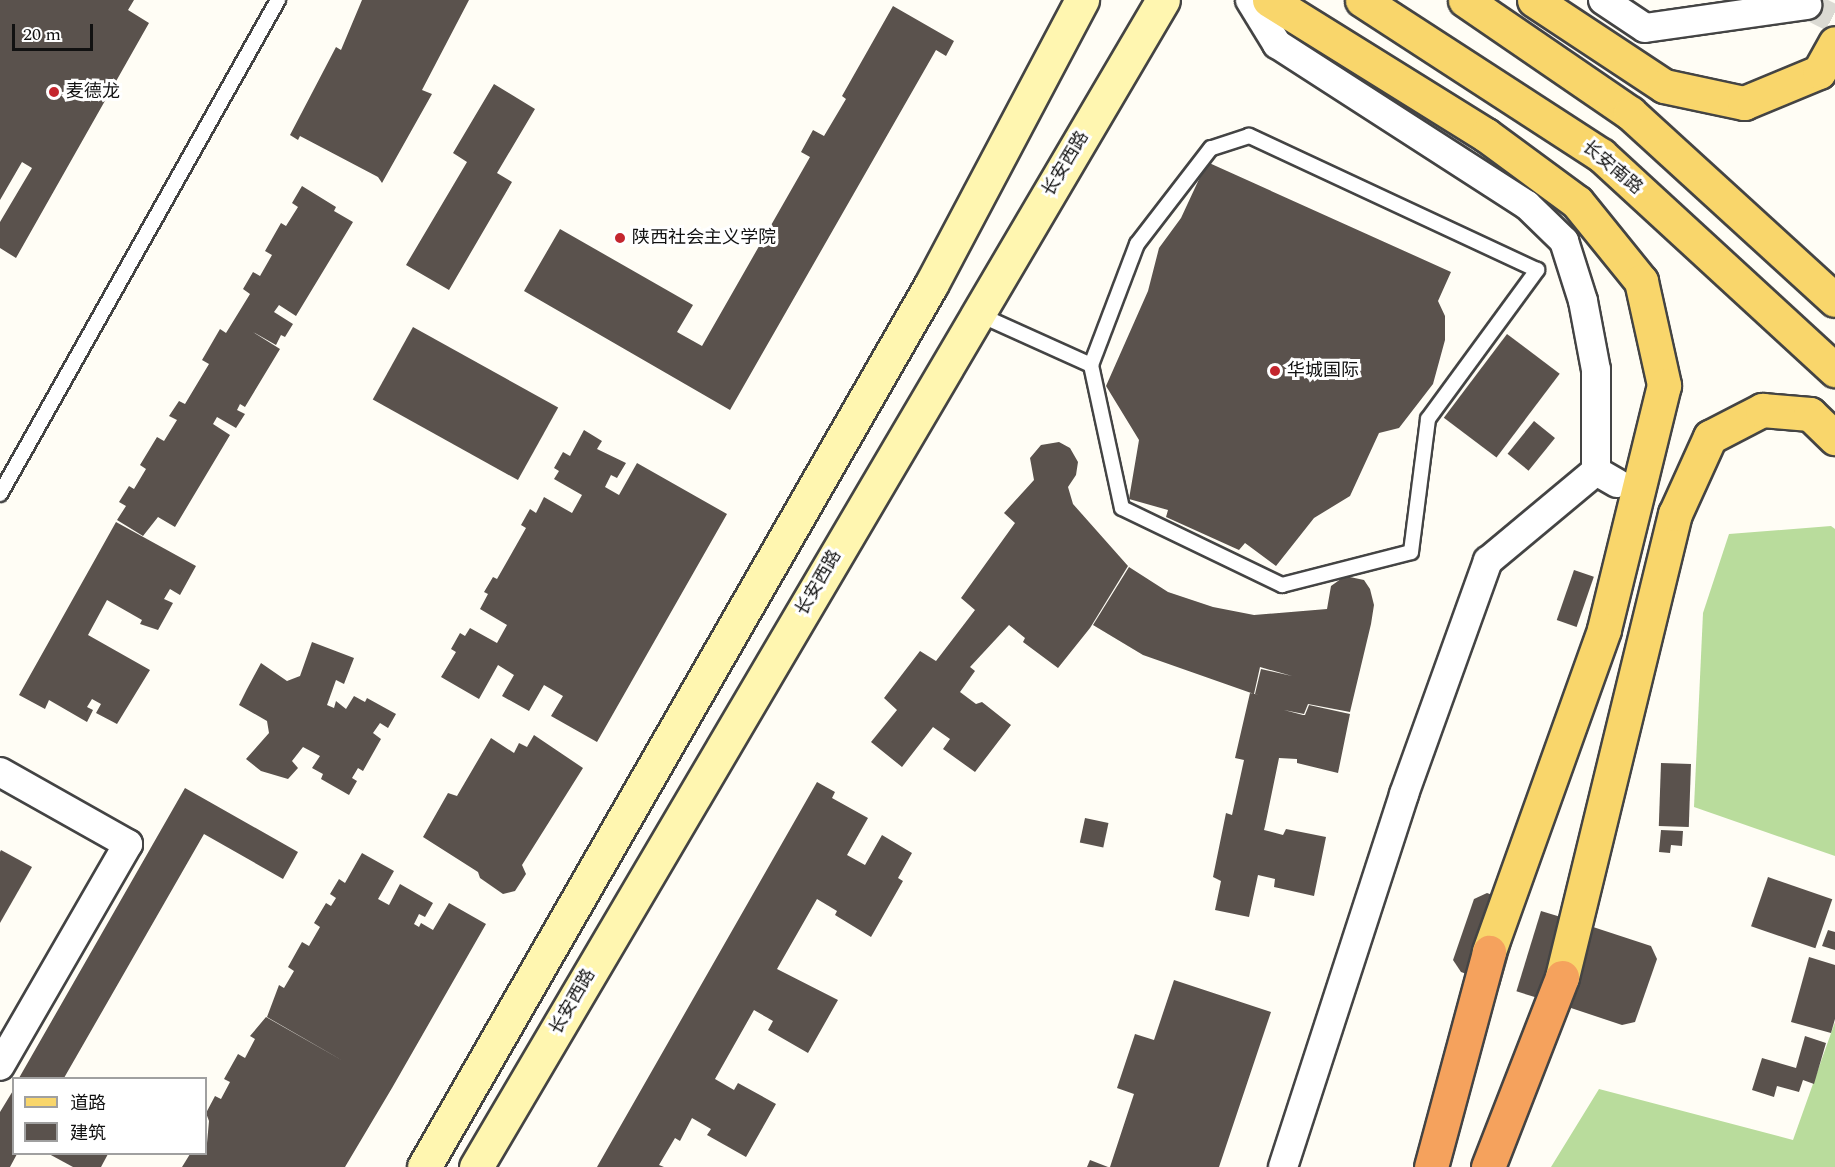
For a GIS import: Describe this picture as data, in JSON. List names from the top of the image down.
{
  "streets": {
    "main road": ["长安西路", "长安南路"]
  },
  "places": ["麦德龙", "陕西社会主义学院", "华城国际"],
  "legend": ["道路", "建筑"],
  "scale_bar": "20 m"
}
